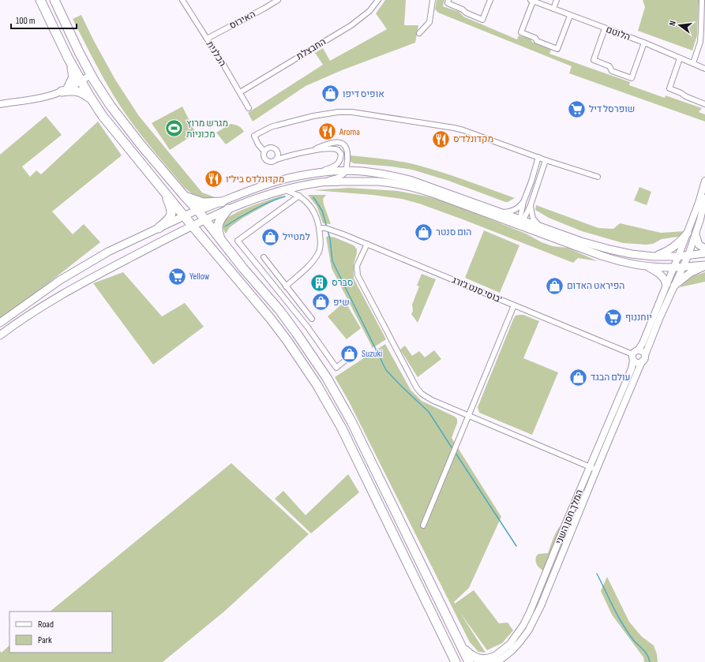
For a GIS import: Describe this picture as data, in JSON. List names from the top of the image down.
{
  "streets": {
    "street": [
      "האירוס",
      "הלוטם",
      "החבצלת",
      "הכלנית",
      "בוסי סנט ג'ורג'",
      "המלך חסן השני"
    ]
  },
  "crossings": [
    ["האירוס", "הכלנית"],
    ["החבצלת", "הכלנית"],
    ["בוסי סנט ג'ורג'", "המלך חסן השני"]
  ],
  "places": {
    "shop": [
      "אופיס דיפו",
      "הום סנטר",
      "למטייל",
      "הפיראט האדום",
      "שיפ",
      "Suzuki",
      "עולם הבגד"
    ],
    "supermarket": ["שופרסל דיל", "Yellow", "יוחננוף"],
    "sports": ["מגרש מרוץ מכוניות"],
    "restaurant": ["Aroma", "מקדונלד'ס", "מקדונלדס ביל\"ו"],
    "building": ["סברס"]
  },
  "legend": ["Road", "Park"],
  "scale_bar": "100 m",
  "north": "left"
}
